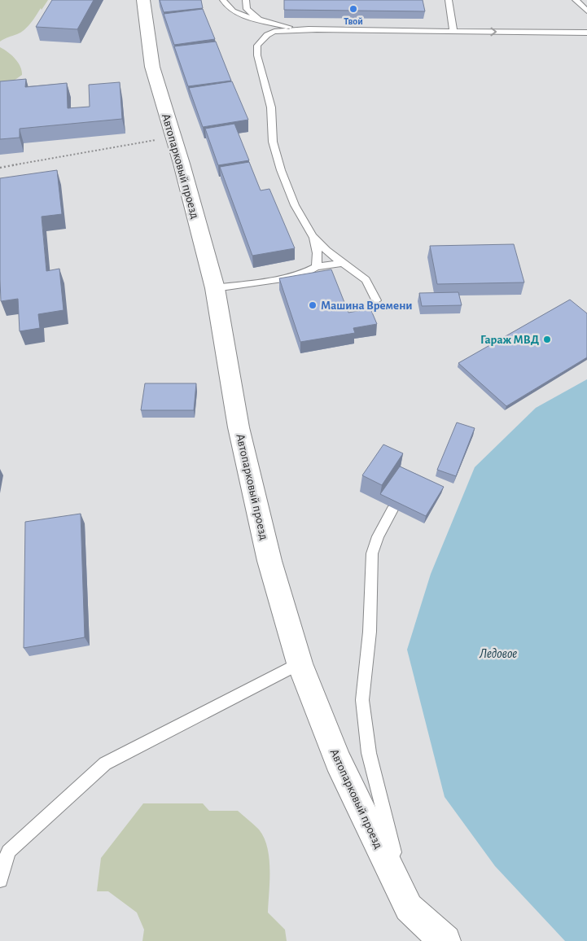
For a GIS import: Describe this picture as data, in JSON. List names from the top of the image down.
{
  "streets": {
    "street": ["Автопарковый проезд"]
  },
  "water": ["Ледовое"],
  "places": ["Твой", "Машина Времени", "Гараж МВД"]
}
